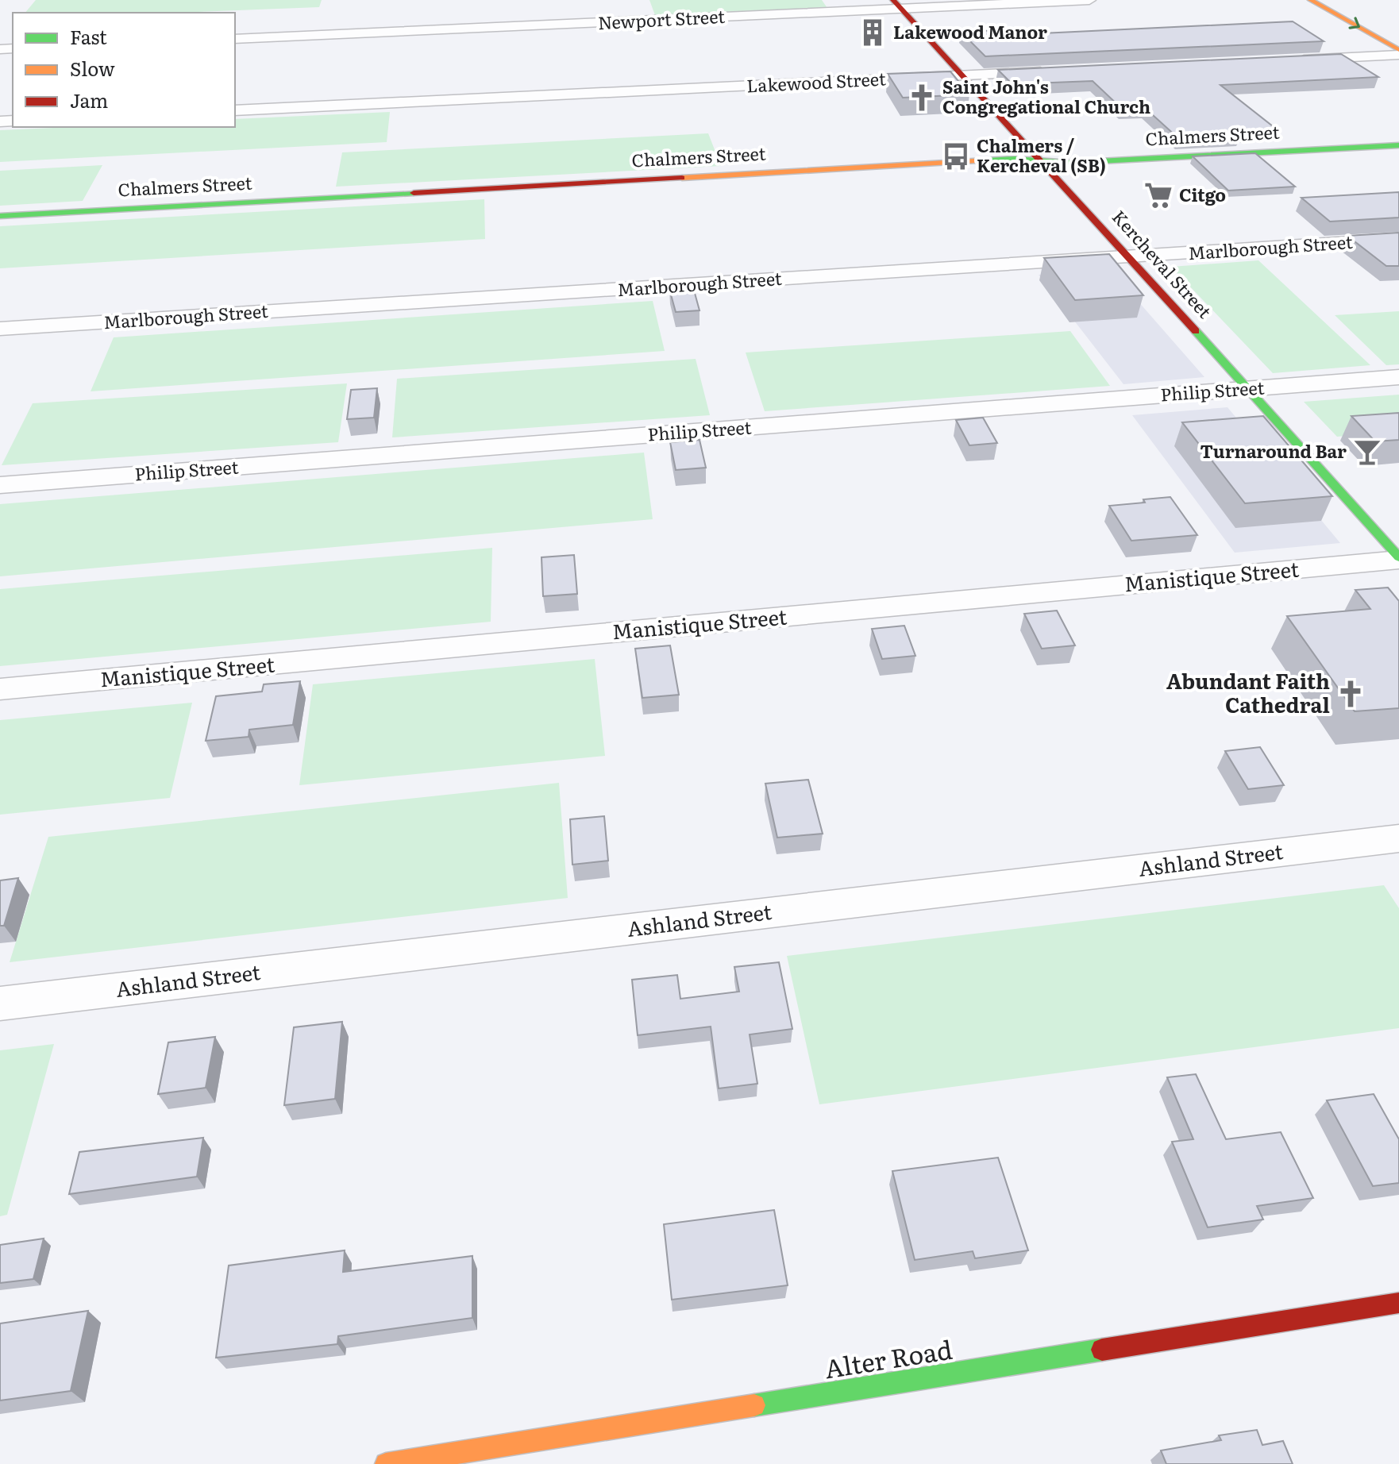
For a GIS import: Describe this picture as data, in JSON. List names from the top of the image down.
{
  "streets": {
    "street": [
      "Newport Street",
      "Lakewood Street",
      "Chalmers Street",
      "Marlborough Street",
      "Kercheval Street",
      "Philip Street",
      "Manistique Street",
      "Ashland Street",
      "Alter Road"
    ]
  },
  "crossings": [
    ["Newport Street", "Kercheval Street"],
    ["Lakewood Street", "Kercheval Street"],
    ["Chalmers Street", "Kercheval Street"],
    ["Marlborough Street", "Kercheval Street"],
    ["Kercheval Street", "Philip Street"],
    ["Kercheval Street", "Manistique Street"]
  ],
  "places": {
    "building": ["Lakewood Manor"],
    "church": ["Saint John's Congregational Church", "Abundant Faith Cathedral"],
    "bus stop": ["Chalmers / Kercheval (SB)"],
    "supermarket": ["Citgo"],
    "bar": ["Turnaround Bar"]
  },
  "legend": ["Fast", "Slow", "Jam"]
}
